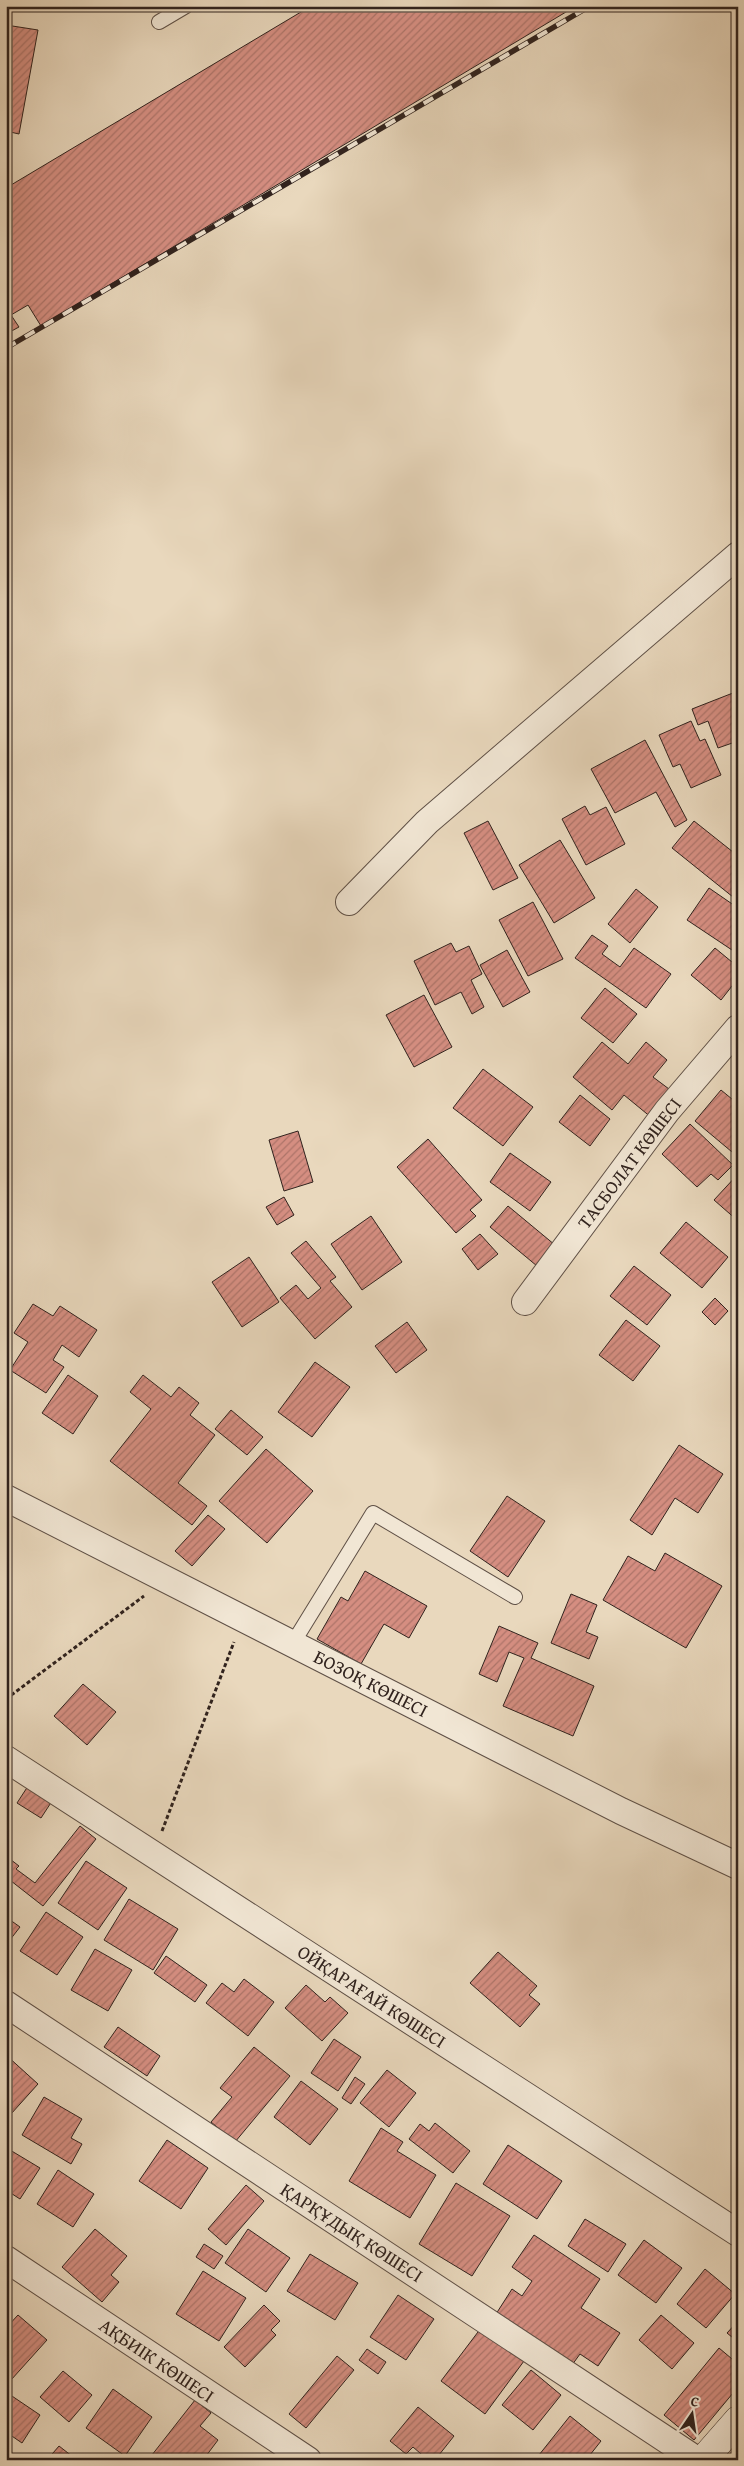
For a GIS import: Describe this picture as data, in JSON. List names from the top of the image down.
{
  "streets": {
    "street": [
      "ТАСБОЛАТ КӨШЕСІ",
      "БОЗОҚ КӨШЕСІ",
      "ОЙҚАРАҒАЙ КӨШЕСІ",
      "ҚАРҚҰДЫҚ КӨШЕСІ",
      "АҚБИІК КӨШЕСІ"
    ]
  },
  "north": "top"
}
